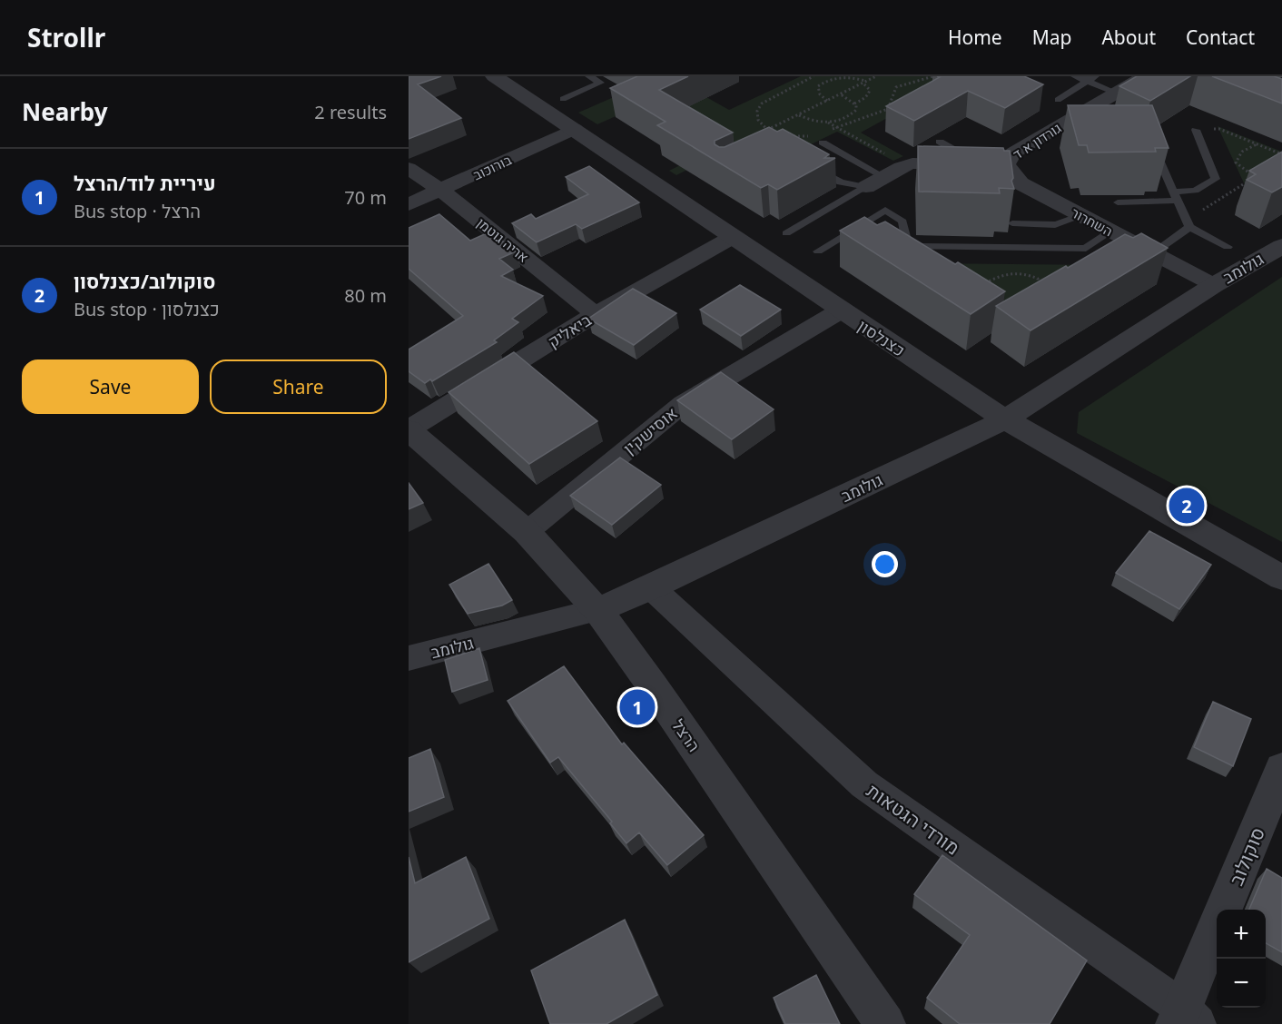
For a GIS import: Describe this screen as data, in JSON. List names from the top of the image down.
{
  "streets": {
    "street": [
      "גורדון א ד",
      "בורוכוב",
      "השחרור",
      "אריה גוטמן",
      "גולומב",
      "ביאליק",
      "כצנלסון",
      "אוסישקין",
      "הרצל",
      "מורדי הגטאות",
      "סוקולוב"
    ]
  },
  "crossings": [
    ["גורדון א ד", "השחרור"],
    ["בורוכוב", "אריה גוטמן"],
    ["בורוכוב", "כצנלסון"],
    ["השחרור", "גולומב"],
    ["אריה גוטמן", "ביאליק"],
    ["גולומב", "כצנלסון"],
    ["גולומב", "הרצל"],
    ["גולומב", "מורדי הגטאות"],
    ["ביאליק", "כצנלסון"],
    ["ביאליק", "הרצל"],
    ["כצנלסון", "אוסישקין"],
    ["אוסישקין", "הרצל"]
  ],
  "page": {
    "header": "Strollr",
    "nav": [
      "Home",
      "Map",
      "About",
      "Contact"
    ],
    "heading": ["Nearby", "2 results"],
    "list": [
      {
        "mark": "1",
        "name": "עיריית לוד/הרצל",
        "note": "Bus stop · הרצל",
        "value": "70 m"
      },
      {
        "mark": "2",
        "name": "סוקולוב/כצנלסון",
        "note": "Bus stop · כצנלסון",
        "value": "80 m"
      }
    ],
    "buttons": ["Save", "Share"],
    "pins": ["2", "1"],
    "map_buttons": ["+", "−"]
  }
}
